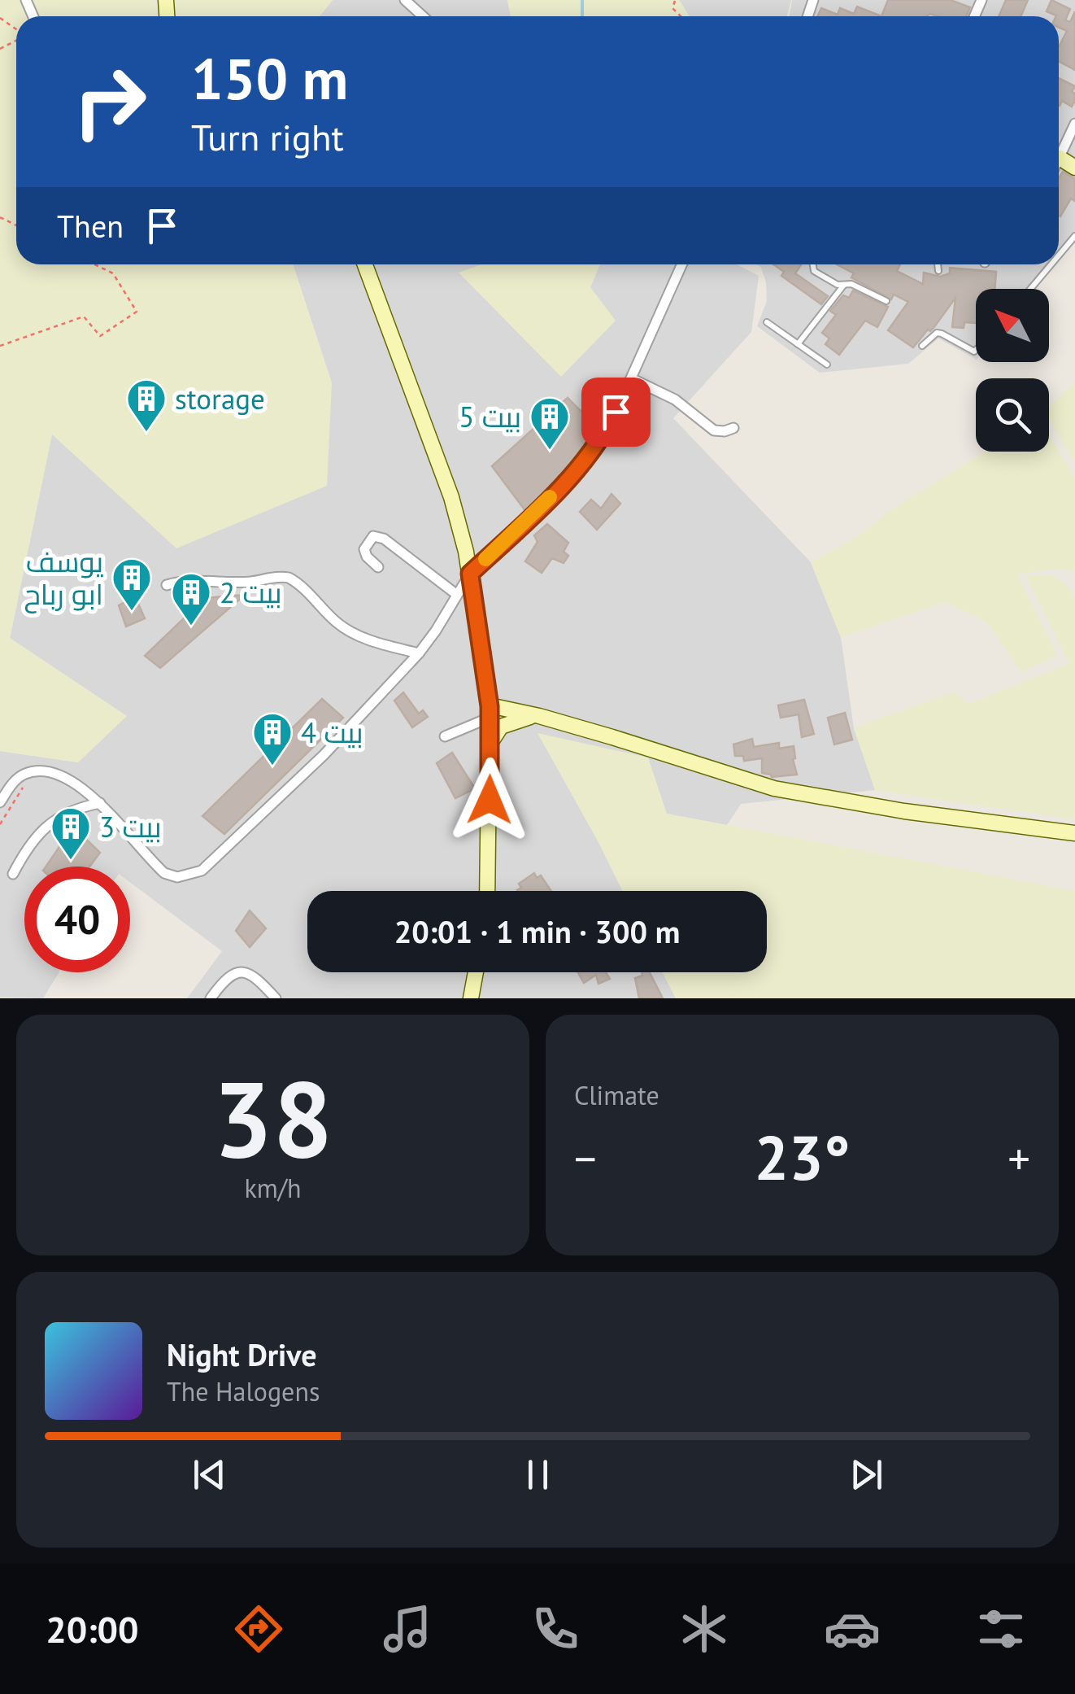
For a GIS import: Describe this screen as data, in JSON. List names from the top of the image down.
{
  "places": {
    "building": [
      "storage",
      "بيت 5",
      "يوسف ابو رباح",
      "بيت 2",
      "بيت 4",
      "بيت 3"
    ]
  },
  "north": "top left",
  "page": {
    "turn": ["150 m", "Turn right"],
    "then": "Then",
    "limit": "40",
    "trip": "20:01 · 1 min · 300 m",
    "tile": [
      ["38", "km/h"],
      "Climate"
    ],
    "heat": ["−", "23°", "+"],
    "song": ["Night Drive", "The Halogens"],
    "tabs": "20:00"
  }
}
